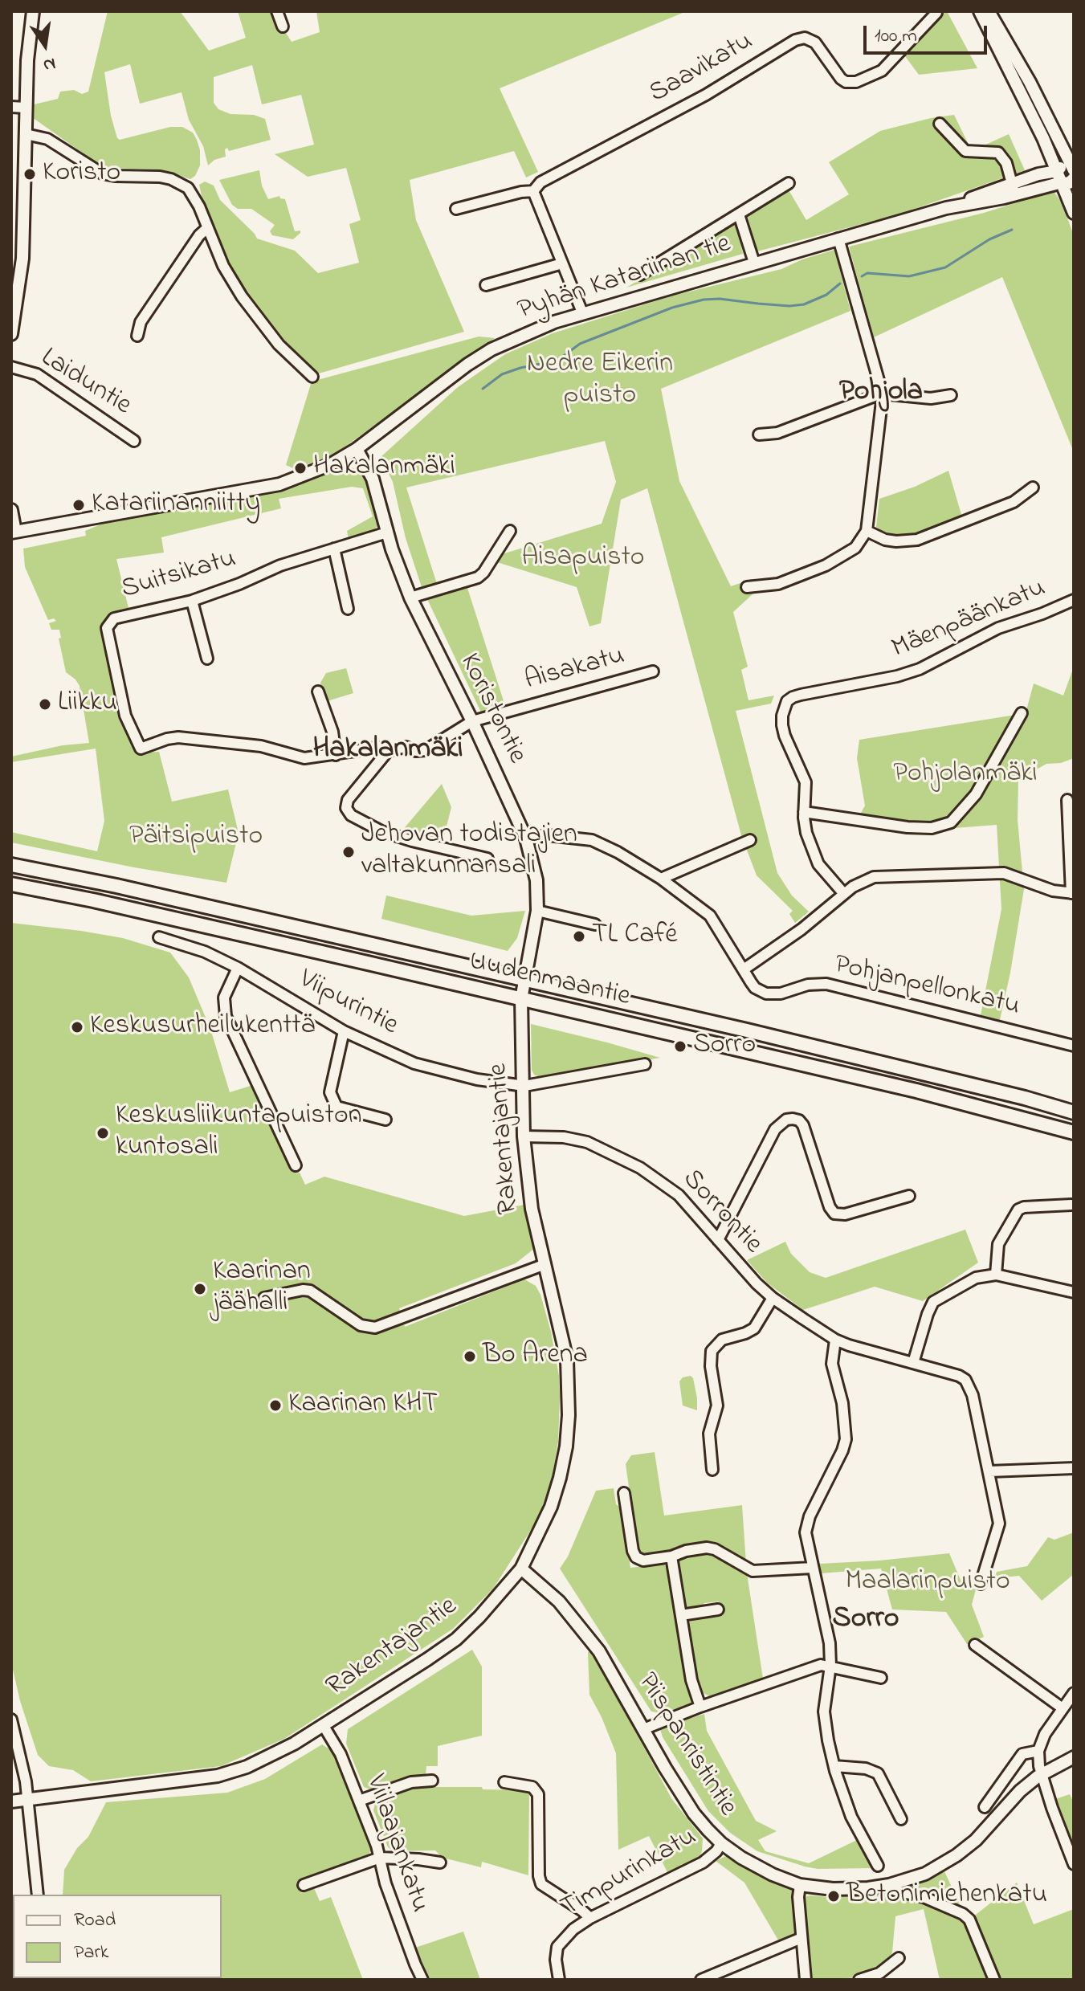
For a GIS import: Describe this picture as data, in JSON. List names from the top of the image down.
{
  "streets": {
    "main road": ["Uudenmaantie"],
    "street": [
      "Saavikatu",
      "Pyhän Katariinan tie",
      "Laiduntie",
      "Suitsikatu",
      "Mäenpäänkatu",
      "Aisakatu",
      "Koristontie",
      "Pohjanpellonkatu",
      "Viipurintie",
      "Rakentajantie",
      "Sorrontie",
      "Piispanristintie",
      "Viilaajankatu",
      "Timpurinkatu"
    ]
  },
  "crossings": [
    ["Pyhän Katariinan tie", "Koristontie"],
    ["Suitsikatu", "Aisakatu"],
    ["Suitsikatu", "Koristontie"],
    ["Aisakatu", "Koristontie"],
    ["Koristontie", "Uudenmaantie"],
    ["Koristontie", "Pohjanpellonkatu"],
    ["Koristontie", "Rakentajantie"],
    ["Uudenmaantie", "Rakentajantie"],
    ["Viipurintie", "Rakentajantie"],
    ["Rakentajantie", "Sorrontie"],
    ["Rakentajantie", "Piispanristintie"],
    ["Rakentajantie", "Viilaajankatu"],
    ["Piispanristintie", "Timpurinkatu"]
  ],
  "districts": ["Pohjola", "Hakalanmäki", "Sorro"],
  "parks": [
    "Nedre Eikerin puisto",
    "Aisapuisto",
    "Pohjolanmäki",
    "Päitsipuisto",
    "Maalarinpuisto"
  ],
  "places": [
    "Koristo",
    "Hakalanmäki",
    "Katariinanniitty",
    "Liikku",
    "Jehovan todistajien valtakunnansali",
    "TL Café",
    "Keskusurheilukenttä",
    "Sorro",
    "Keskusliikuntapuiston kuntosali",
    "Kaarinan jäähalli",
    "Bo Arena",
    "Kaarinan KHT",
    "Betonimiehenkatu"
  ],
  "legend": ["Road", "Park"],
  "scale_bar": "100 m",
  "north": "bottom"
}
